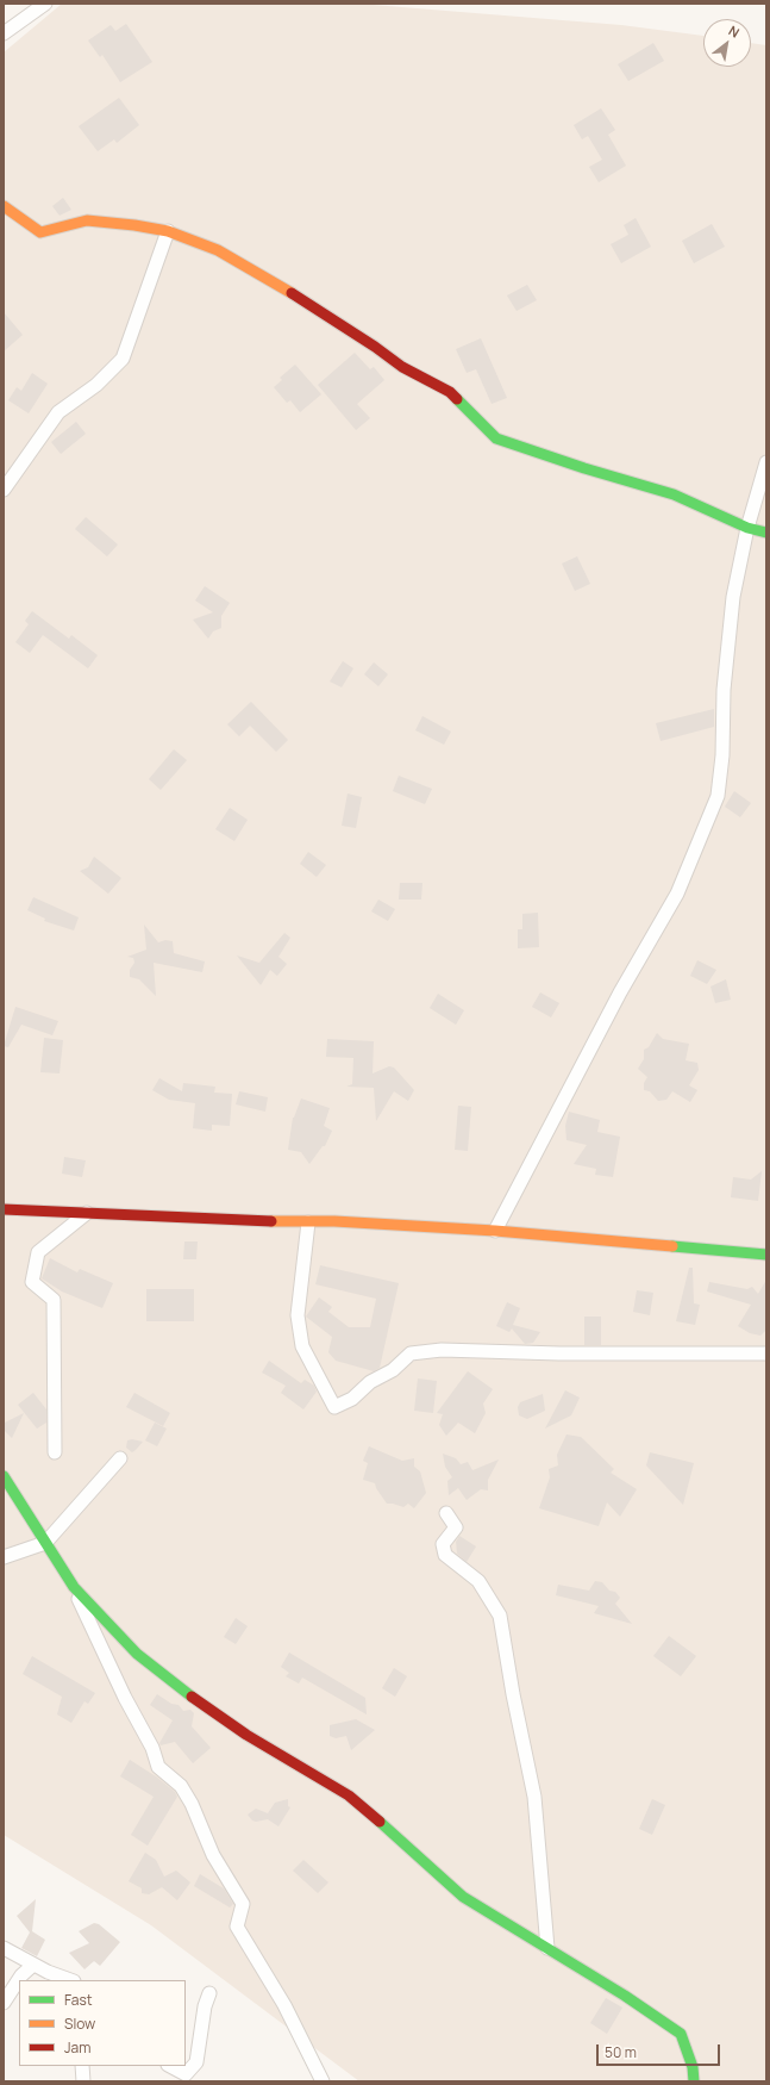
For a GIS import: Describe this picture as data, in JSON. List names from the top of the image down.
{
  "legend": ["Fast", "Slow", "Jam"],
  "scale_bar": "50 m",
  "north": "top right"
}
